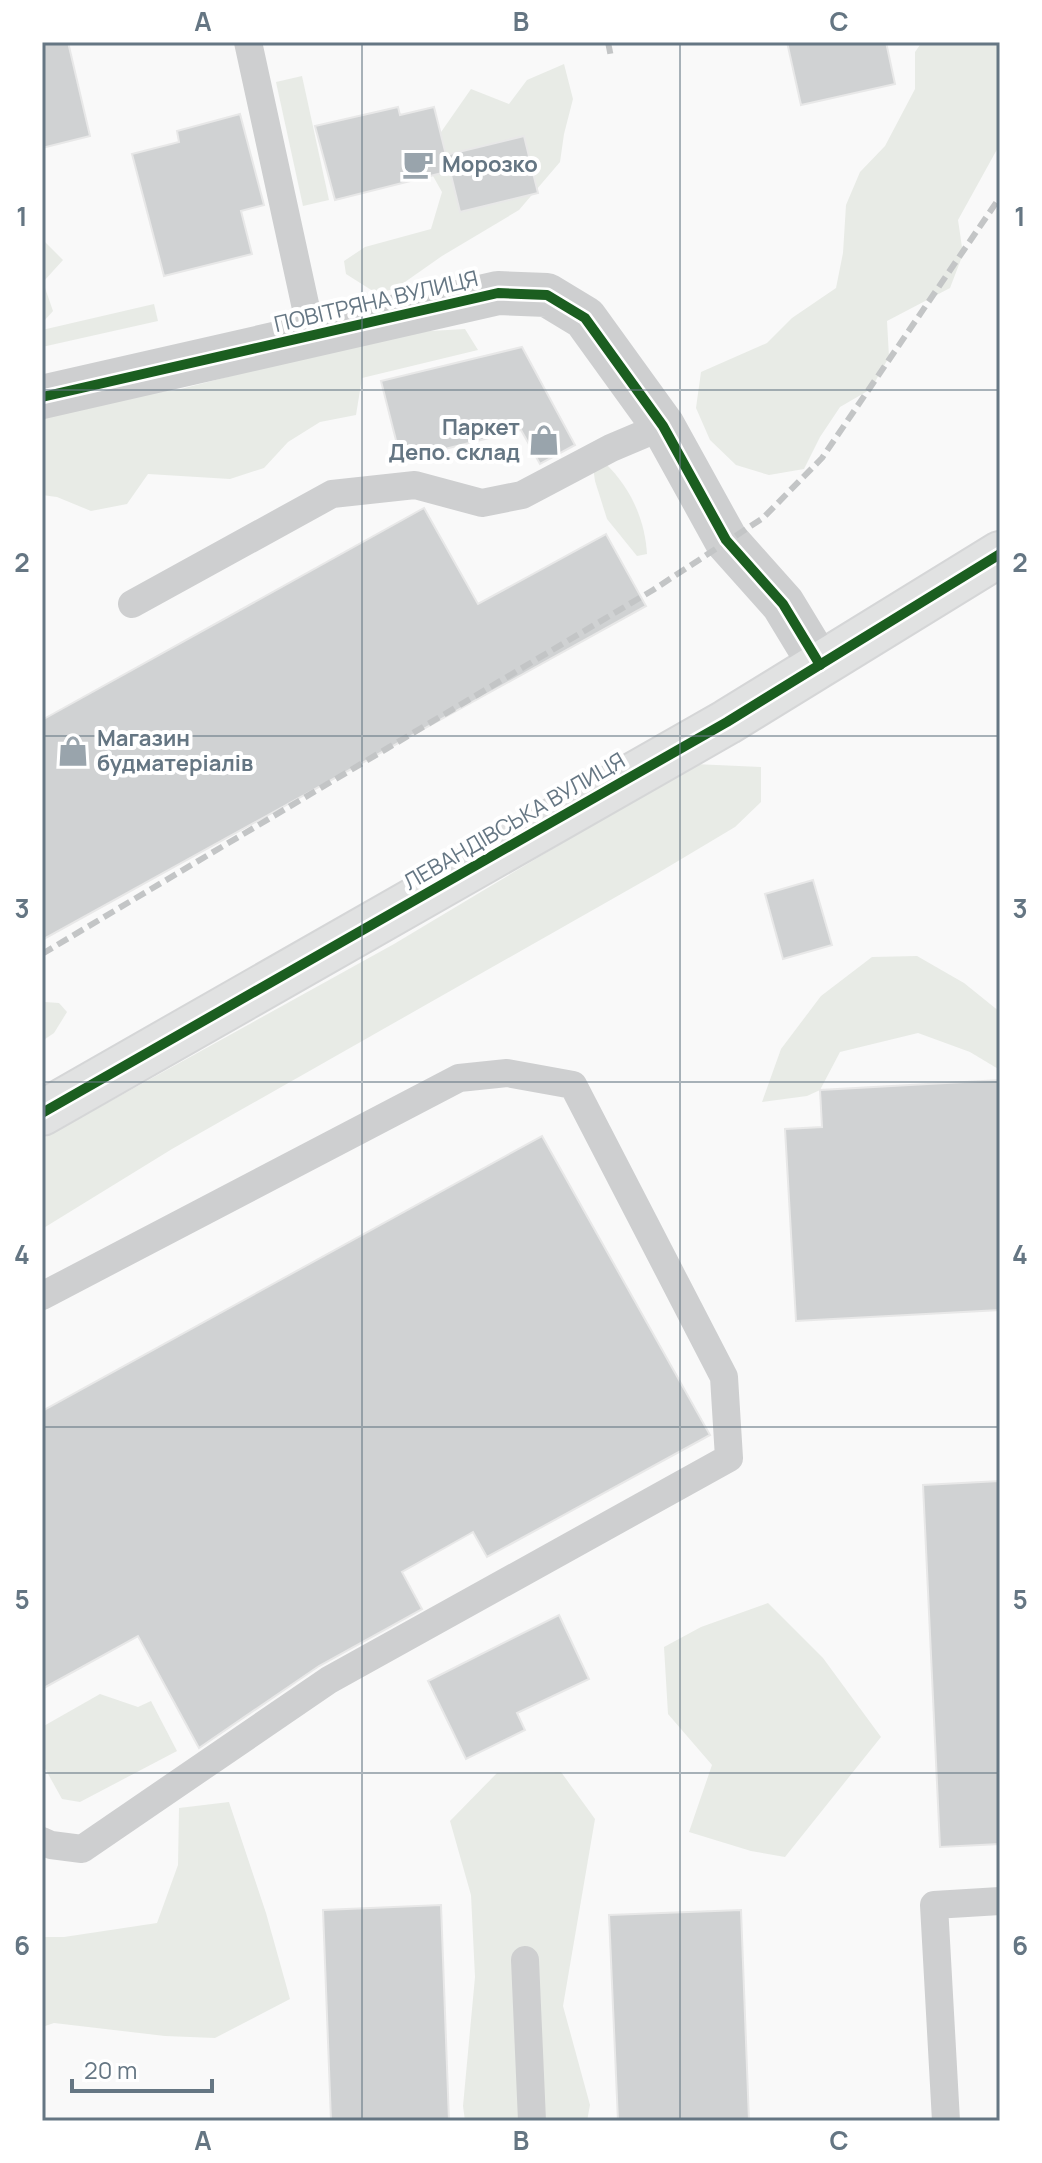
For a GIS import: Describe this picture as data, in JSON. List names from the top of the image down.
{
  "streets": {
    "main road": ["ЛЕВАНДІВСЬКА ВУЛИЦЯ"],
    "street": ["ПОВІТРЯНА ВУЛИЦЯ"]
  },
  "crossings": [
    ["ПОВІТРЯНА ВУЛИЦЯ", "ЛЕВАНДІВСЬКА ВУЛИЦЯ"]
  ],
  "places": {
    "cafe": ["Морозко"],
    "shop": ["Паркет Депо. склад", "Магазин будматеріалів"]
  },
  "scale_bar": "20 m",
  "grid": {
    "columns": ["A", "B", "C"],
    "rows": [
      "1",
      "2",
      "3",
      "4",
      "5",
      "6"
    ]
  }
}
